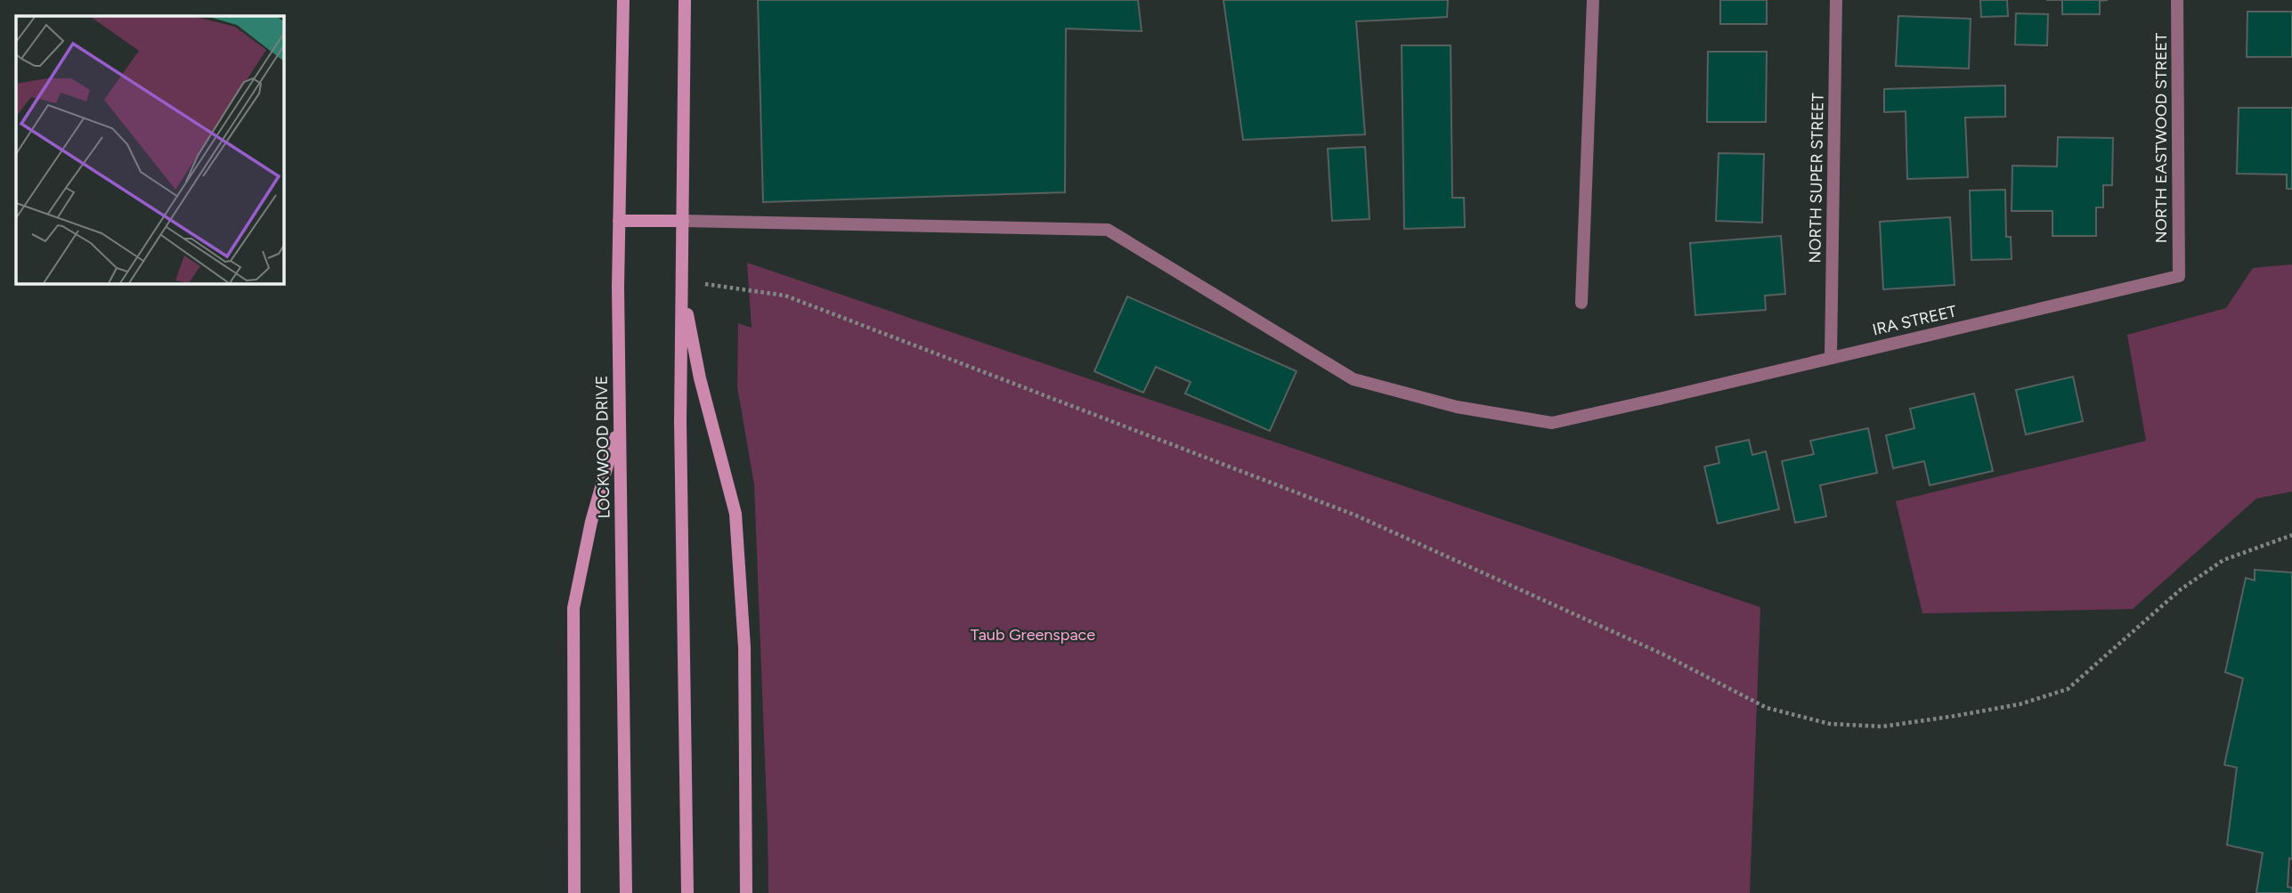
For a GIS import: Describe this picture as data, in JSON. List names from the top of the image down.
{
  "streets": {
    "main road": ["LOCKWOOD DRIVE"],
    "street": ["NORTH EASTWOOD STREET", "NORTH SUPER STREET", "IRA STREET"]
  },
  "crossings": [
    ["NORTH EASTWOOD STREET", "IRA STREET"],
    ["NORTH SUPER STREET", "IRA STREET"]
  ],
  "parks": ["Taub Greenspace"]
}
